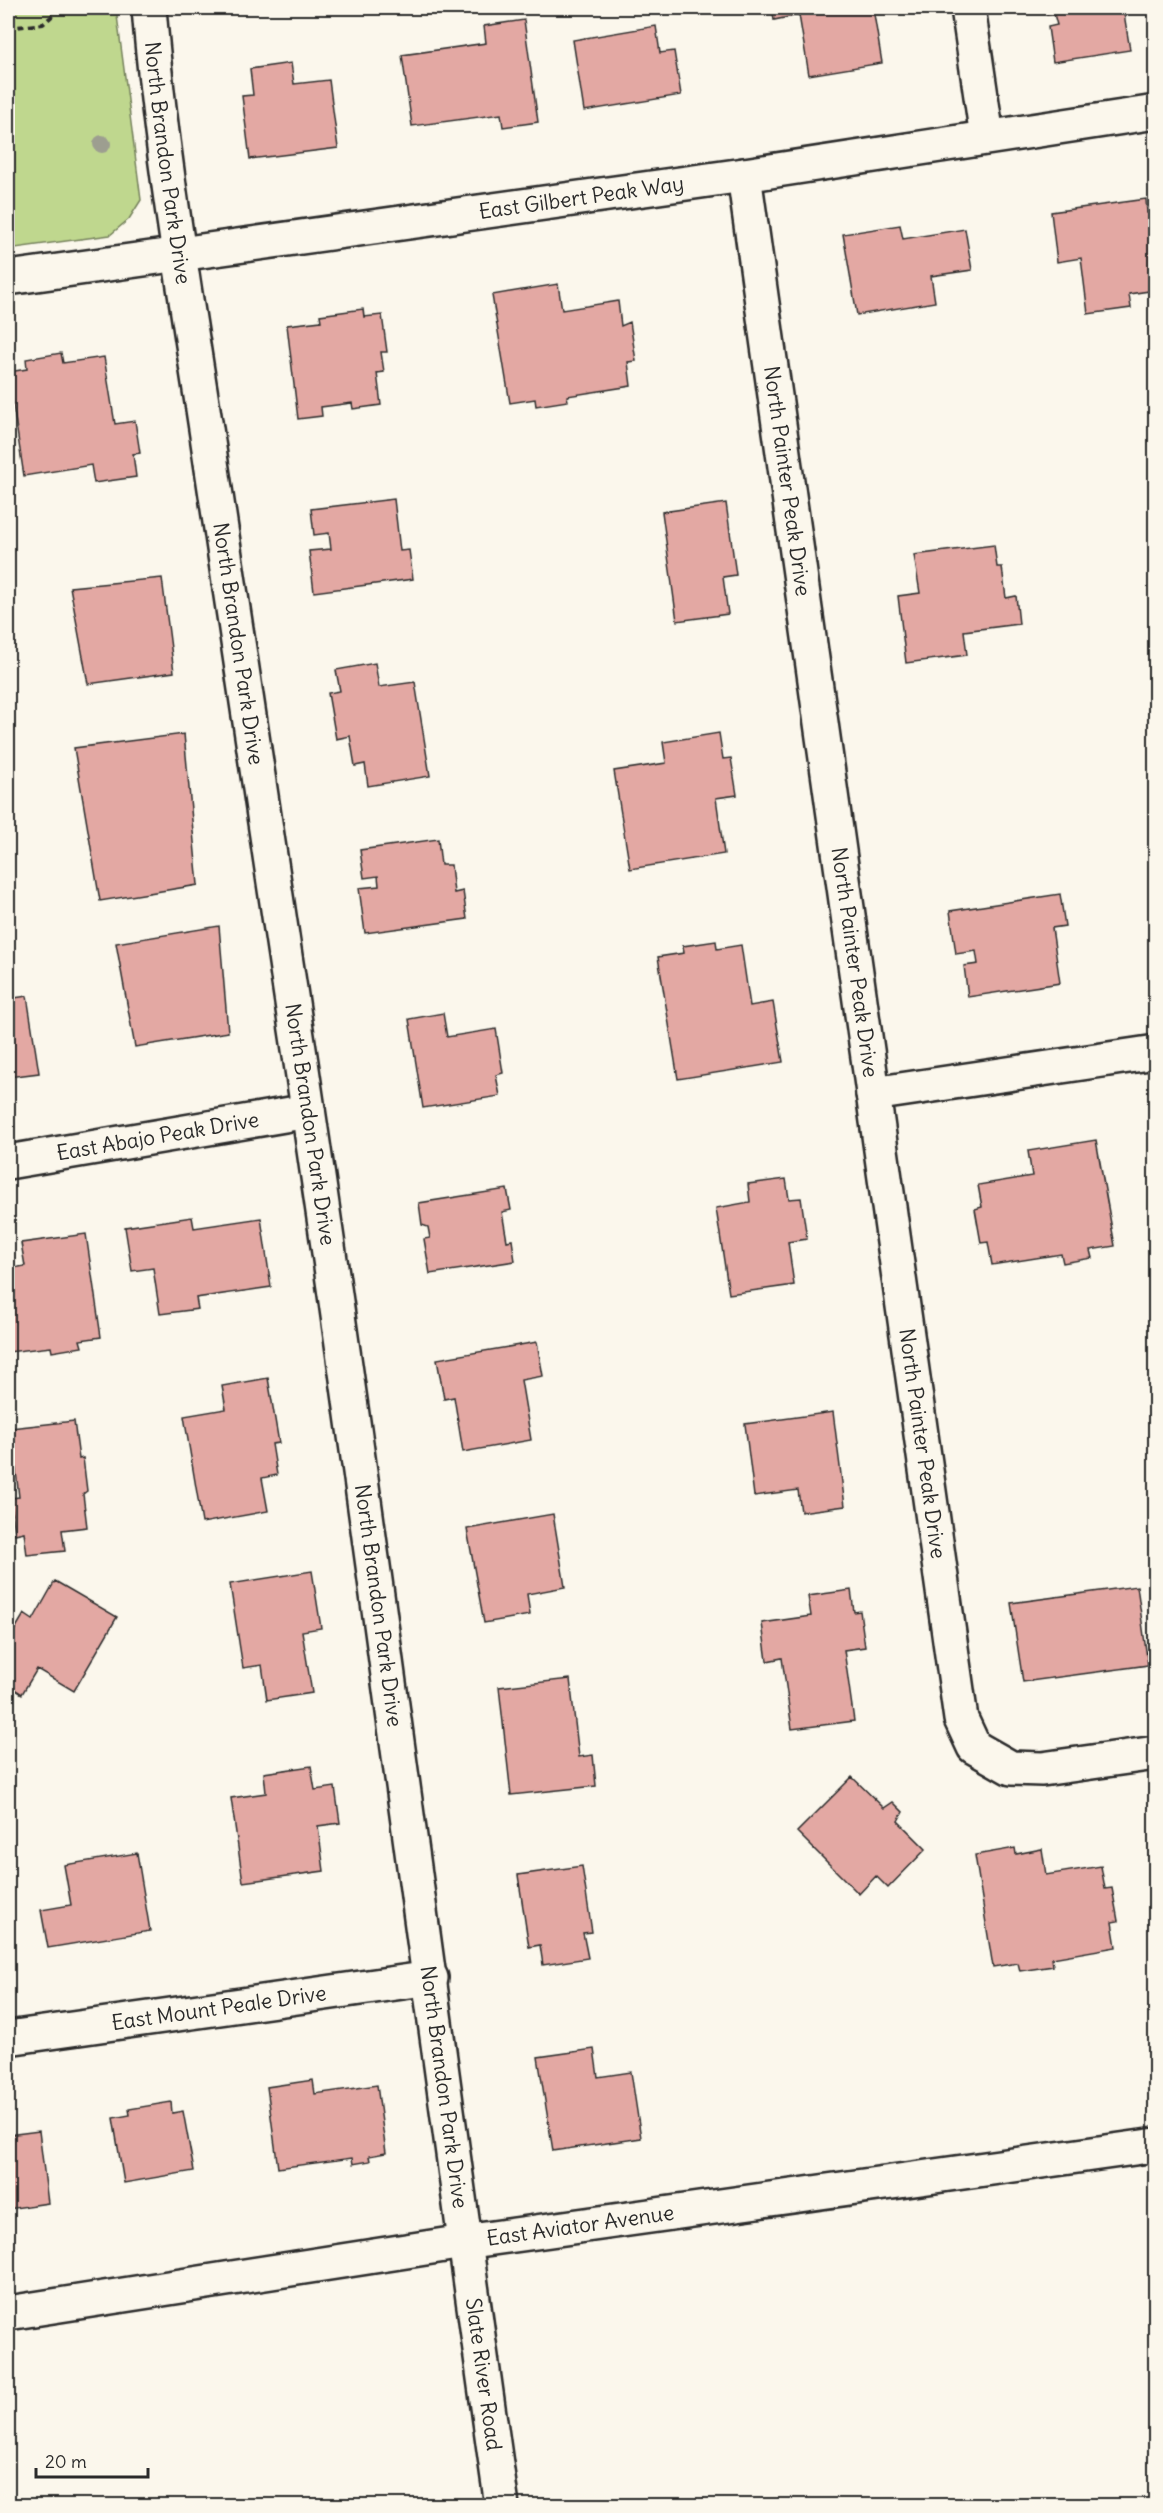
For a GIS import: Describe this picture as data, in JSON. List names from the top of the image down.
{
  "streets": {
    "street": [
      "North Brandon Park Drive",
      "East Gilbert Peak Way",
      "North Painter Peak Drive",
      "East Abajo Peak Drive",
      "East Mount Peale Drive",
      "East Aviator Avenue",
      "Slate River Road"
    ]
  },
  "crossings": [
    ["North Brandon Park Drive", "East Gilbert Peak Way"],
    ["North Brandon Park Drive", "East Abajo Peak Drive"],
    ["North Brandon Park Drive", "East Mount Peale Drive"],
    ["North Brandon Park Drive", "East Aviator Avenue"],
    ["North Brandon Park Drive", "Slate River Road"],
    ["East Gilbert Peak Way", "North Painter Peak Drive"],
    ["East Aviator Avenue", "Slate River Road"]
  ],
  "scale_bar": "20 m"
}
